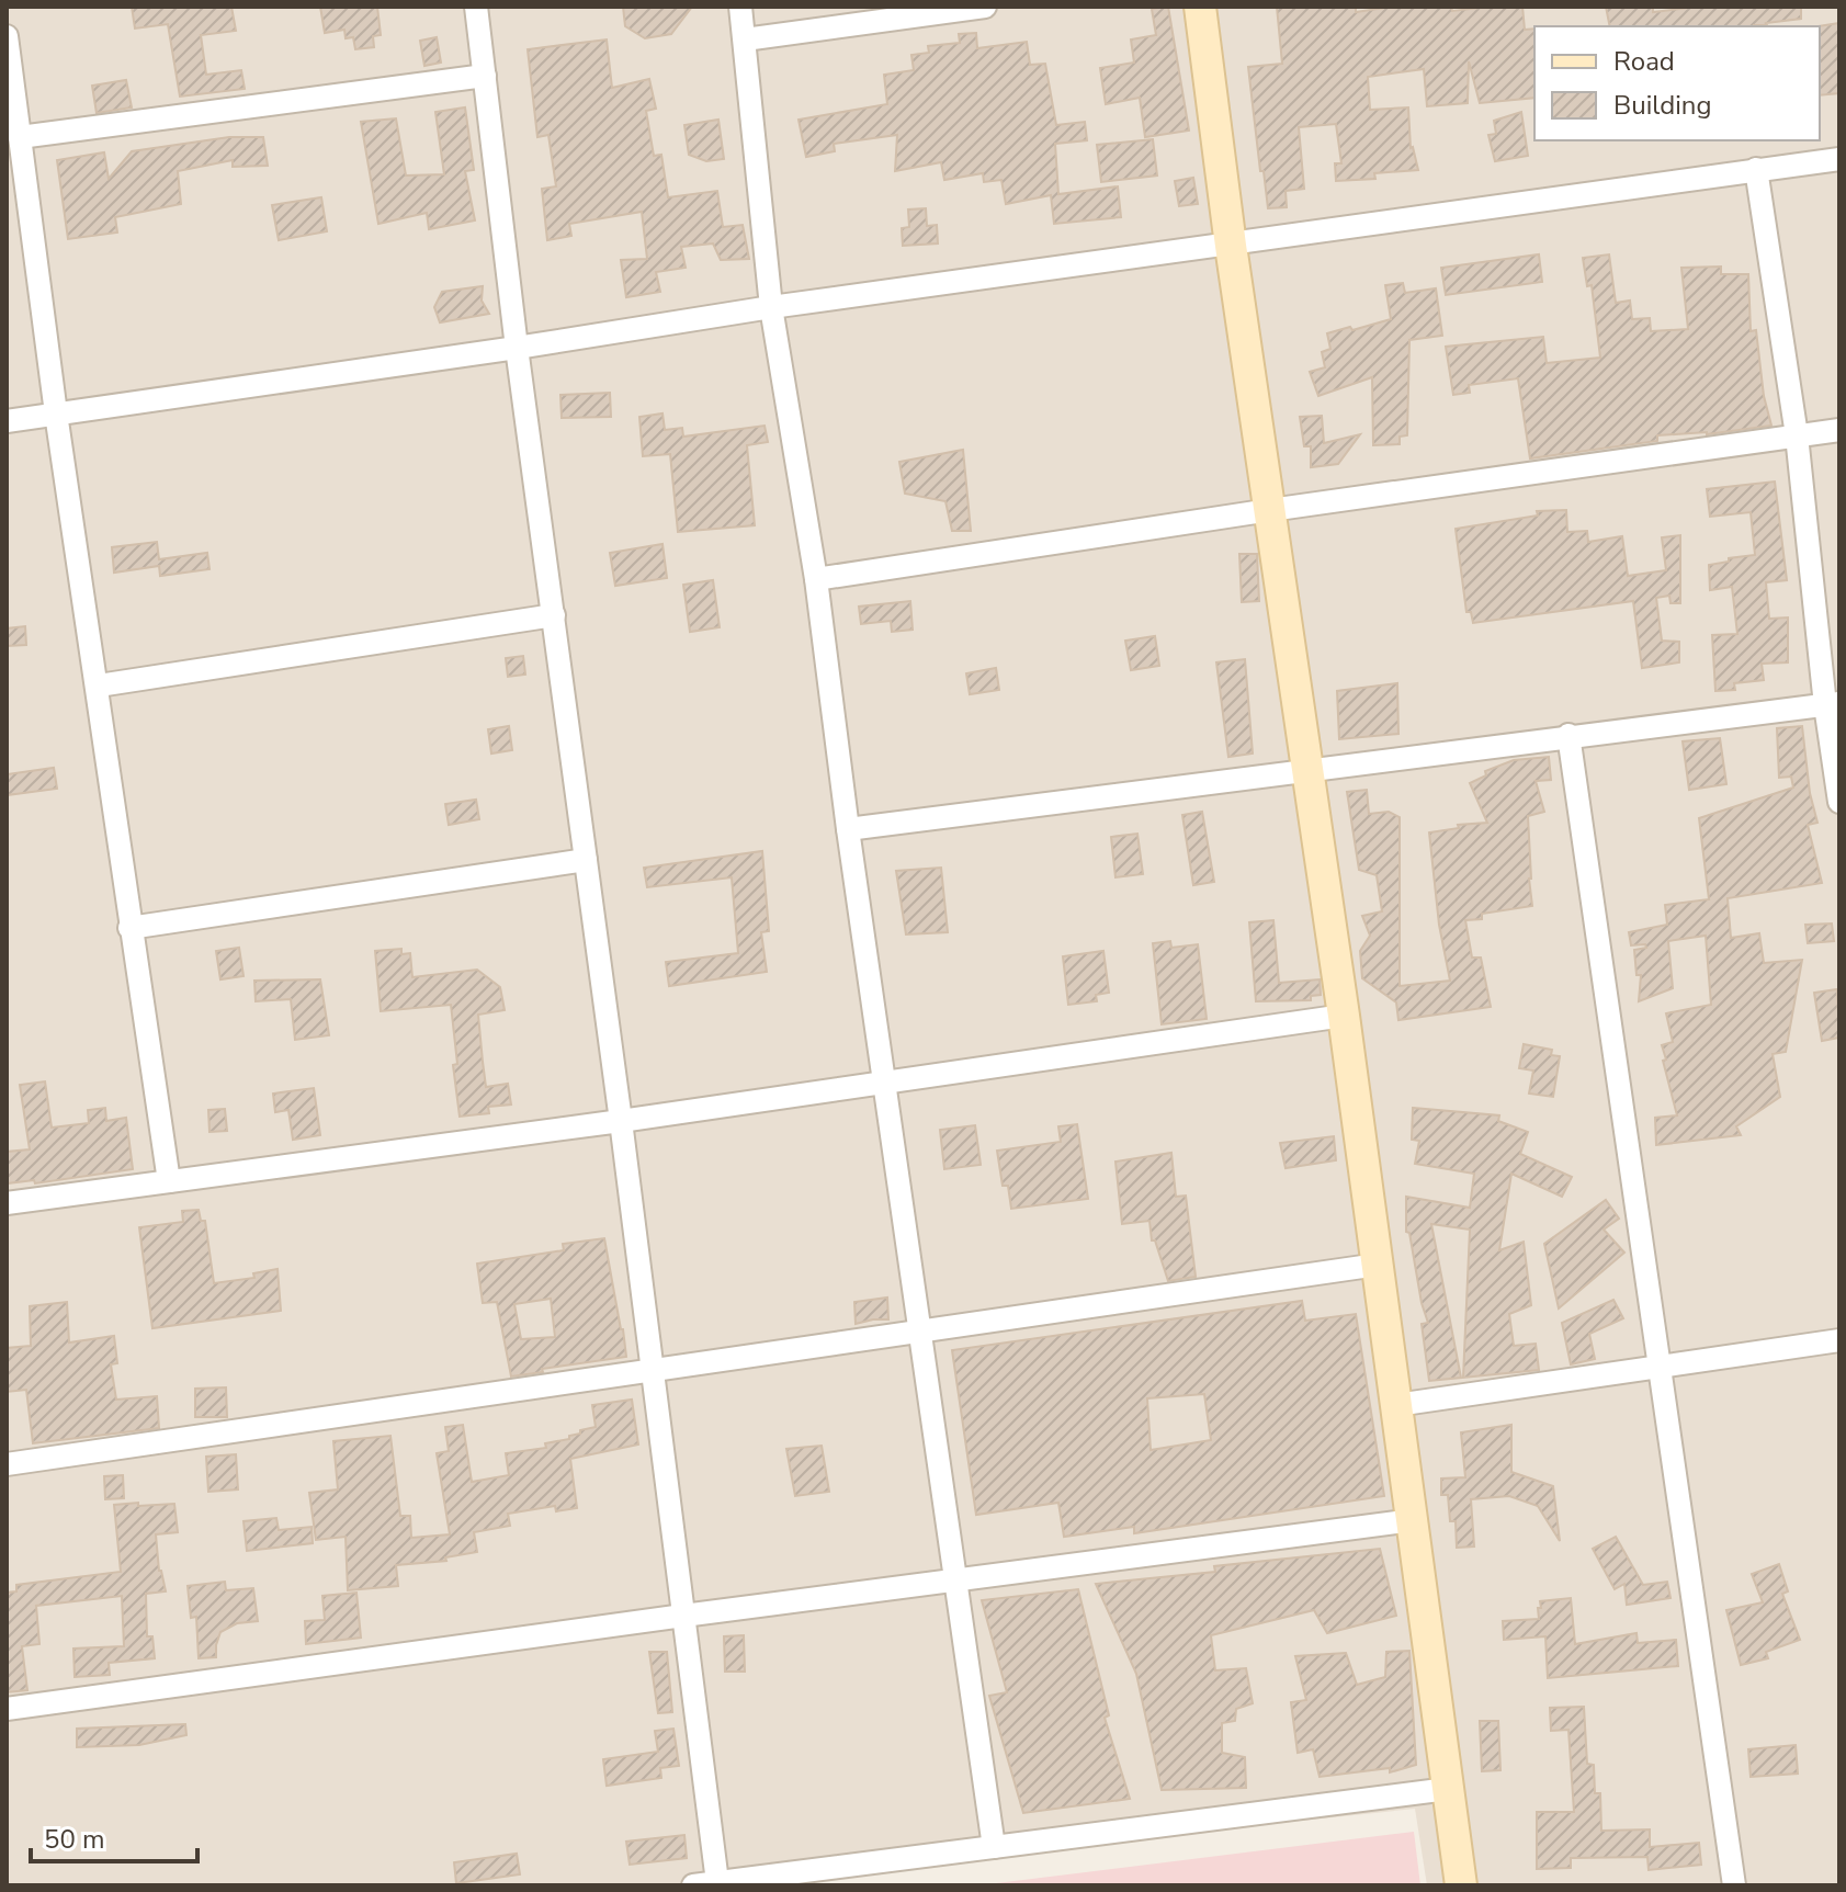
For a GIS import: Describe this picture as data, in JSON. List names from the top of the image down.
{
  "legend": ["Road", "Building"],
  "scale_bar": "50 m"
}
